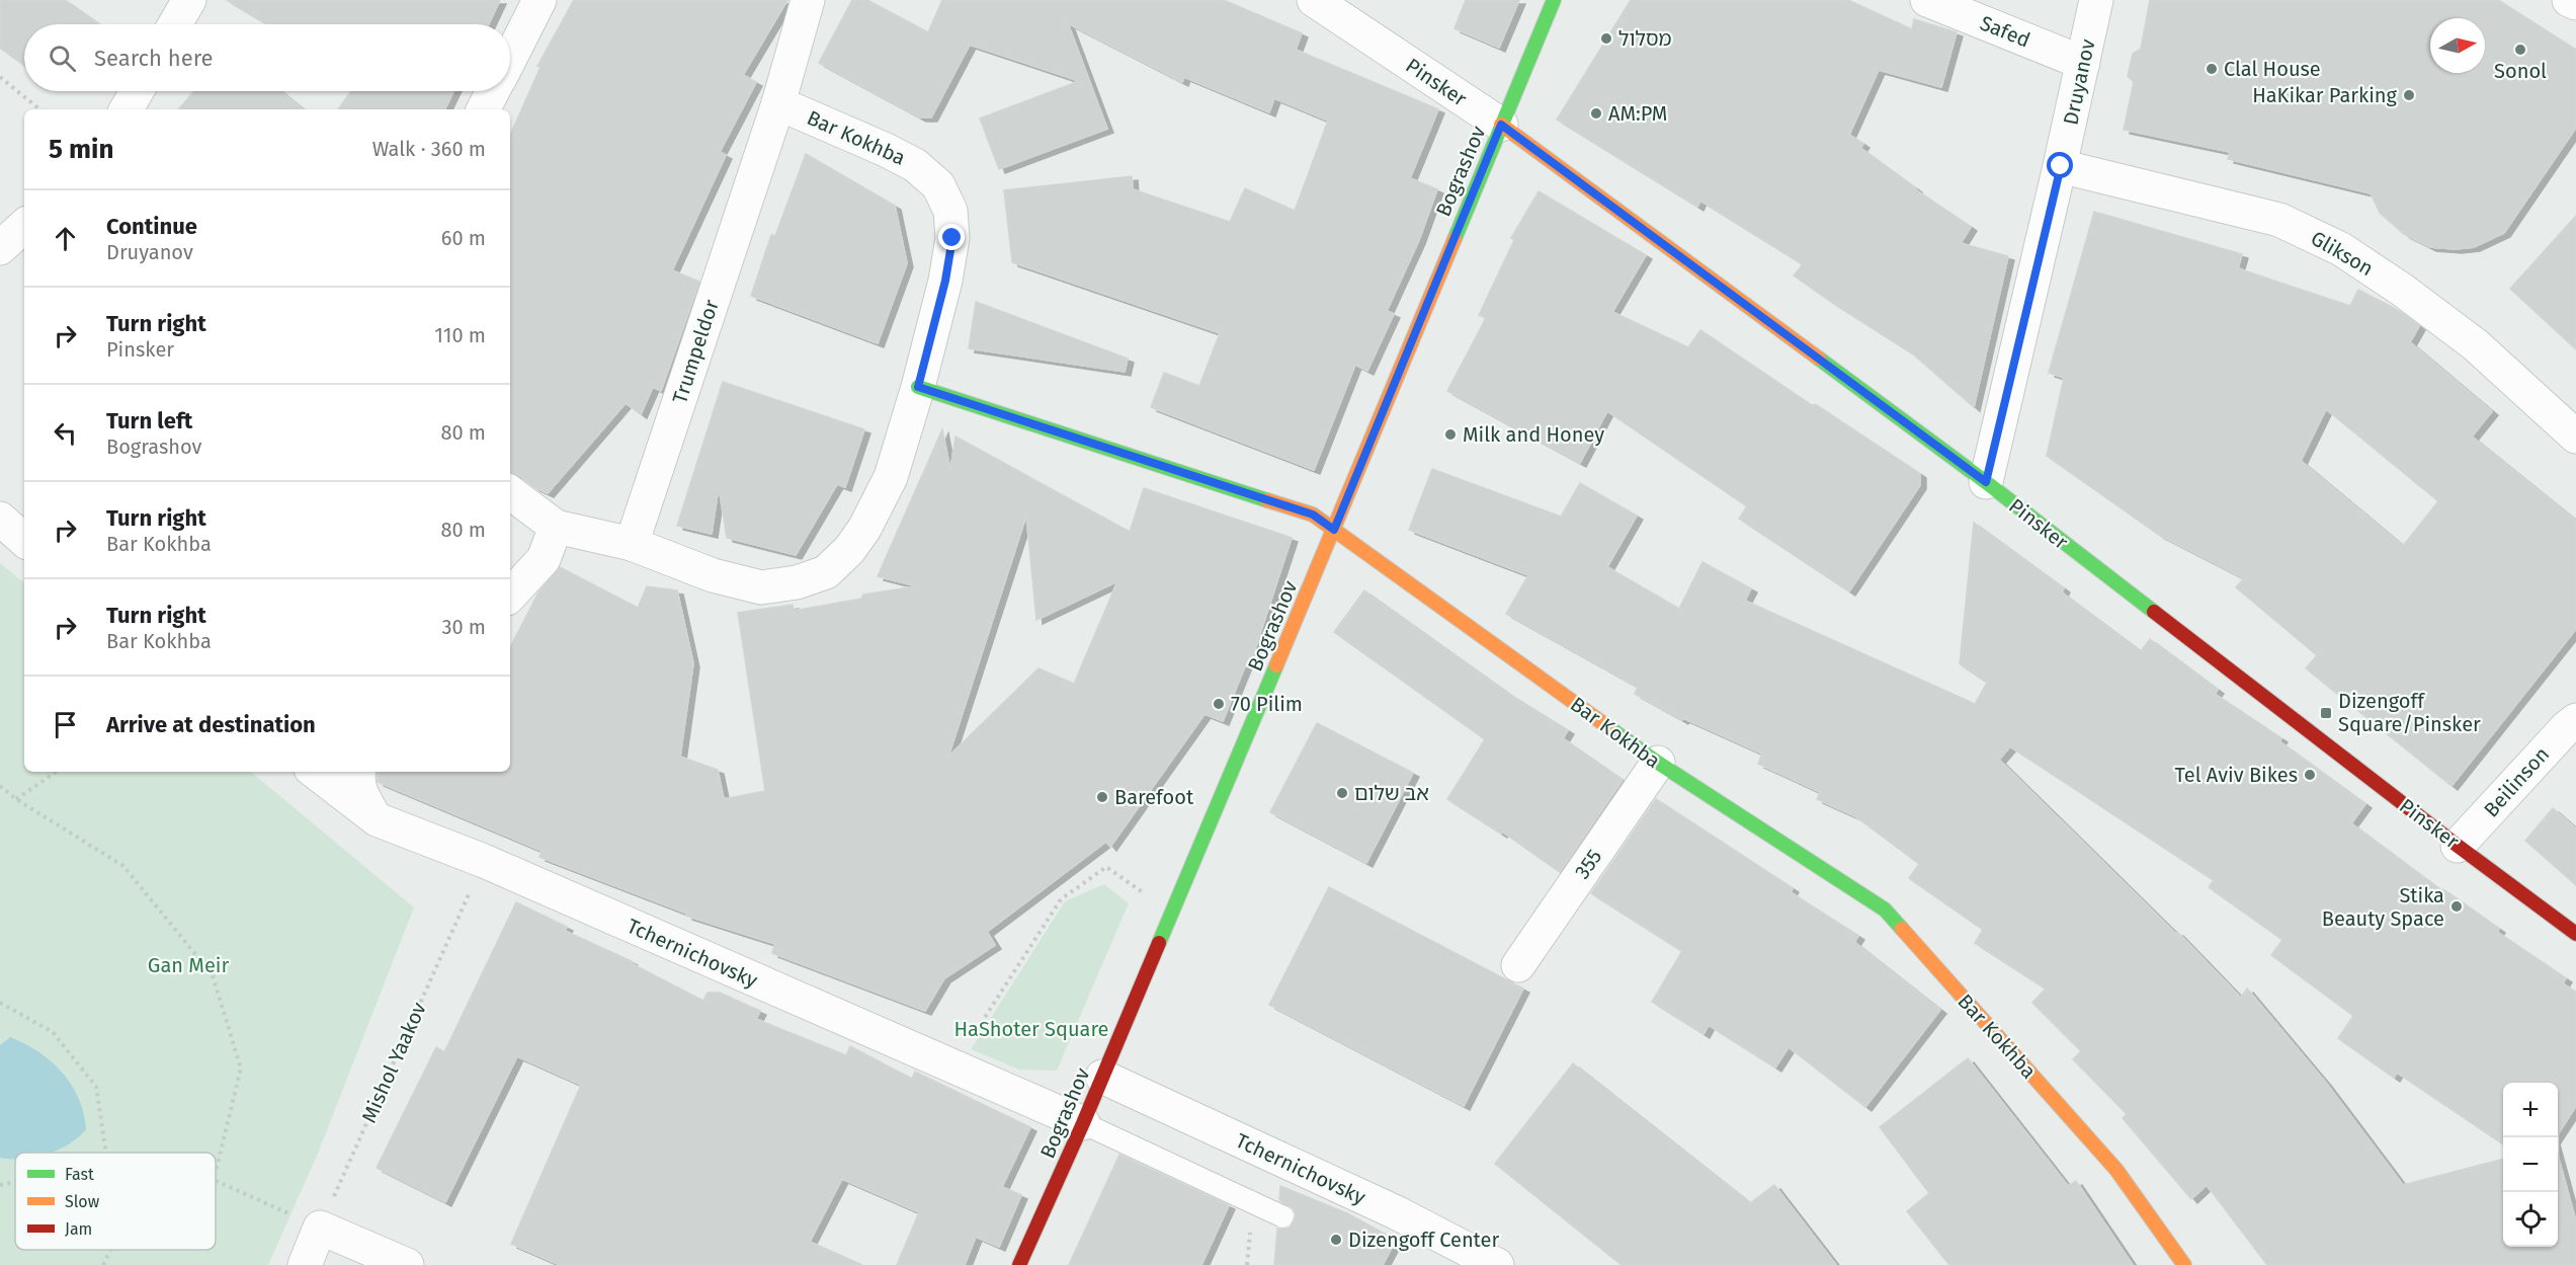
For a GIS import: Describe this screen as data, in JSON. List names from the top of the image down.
{
  "streets": {
    "street": [
      "Safed",
      "Pinsker",
      "Druyanov",
      "Bar Kokhba",
      "Bograshov",
      "Glikson",
      "Trumpeldor",
      "Beilinson",
      "355",
      "Tchernichovsky"
    ],
    "path": ["Mishol Yaakov"]
  },
  "crossings": [
    ["Safed", "Druyanov"],
    ["Pinsker", "Druyanov"],
    ["Pinsker", "Bograshov"],
    ["Pinsker", "Beilinson"],
    ["Druyanov", "Glikson"],
    ["Bar Kokhba", "Bograshov"],
    ["Bar Kokhba", "Trumpeldor"],
    ["Bar Kokhba", "355"],
    ["Bograshov", "Tchernichovsky"],
    ["Tchernichovsky", "Mishol Yaakov"]
  ],
  "parks": ["Gan Meir", "HaShoter Square"],
  "places": {
    "other": [
      "מסלול",
      "Sonol",
      "Clal House",
      "HaKikar Parking",
      "AM:PM",
      "Milk and Honey",
      "70 Pilim",
      "Tel Aviv Bikes",
      "אב שלום",
      "Barefoot",
      "Stika Beauty Space",
      "Dizengoff Center"
    ],
    "transit": ["Dizengoff Square/Pinsker"]
  },
  "legend": ["Fast", "Slow", "Jam"],
  "north": "right",
  "page": {
    "search": "Search here",
    "heading": ["5 min", "Walk · 360 m"],
    "list": [
      ["Continue", "Druyanov", "60 m"],
      ["Turn right", "Pinsker", "110 m"],
      ["Turn left", "Bograshov", "80 m"],
      ["Turn right", "Bar Kokhba", "80 m"],
      ["Turn right", "Bar Kokhba", "30 m"],
      "Arrive at destination"
    ],
    "map_buttons": ["+", "−"]
  }
}
